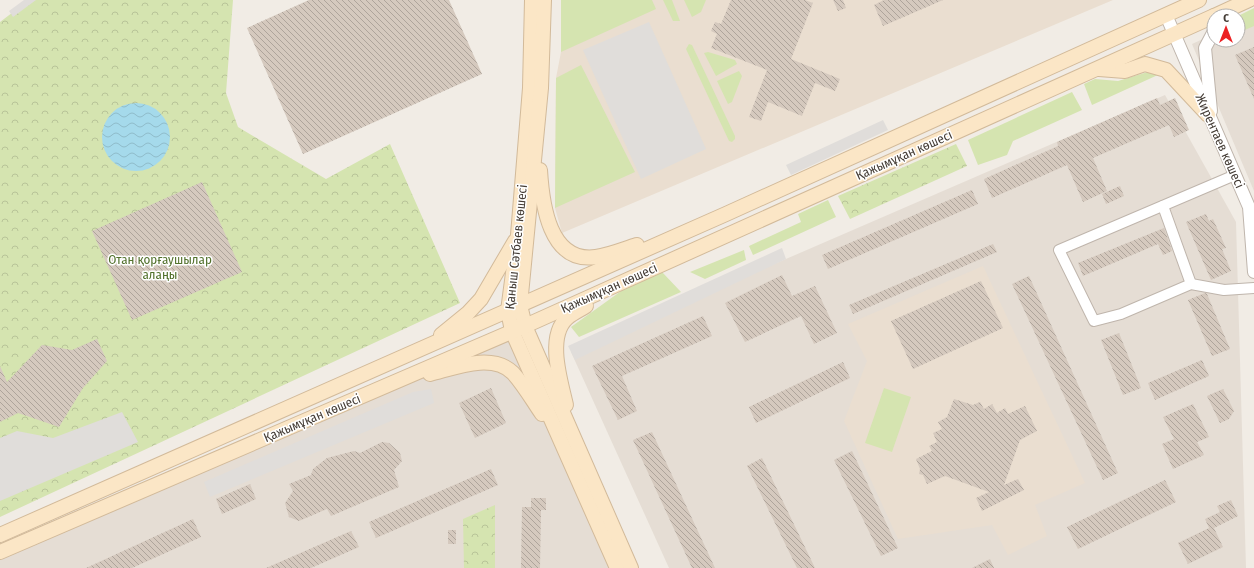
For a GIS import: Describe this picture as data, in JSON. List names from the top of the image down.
{
  "streets": {
    "main road": ["Қажымұқан көшесі", "Қаныш Сәтбаев көшесі"],
    "street": ["Жирентаев көшесі"]
  },
  "crossings": [
    ["Жирентаев көшесі", "Қажымұқан көшесі"],
    ["Қажымұқан көшесі", "Қаныш Сәтбаев көшесі"]
  ],
  "parks": ["Отан қорғаушылар алаңы"],
  "north": "top"
}
